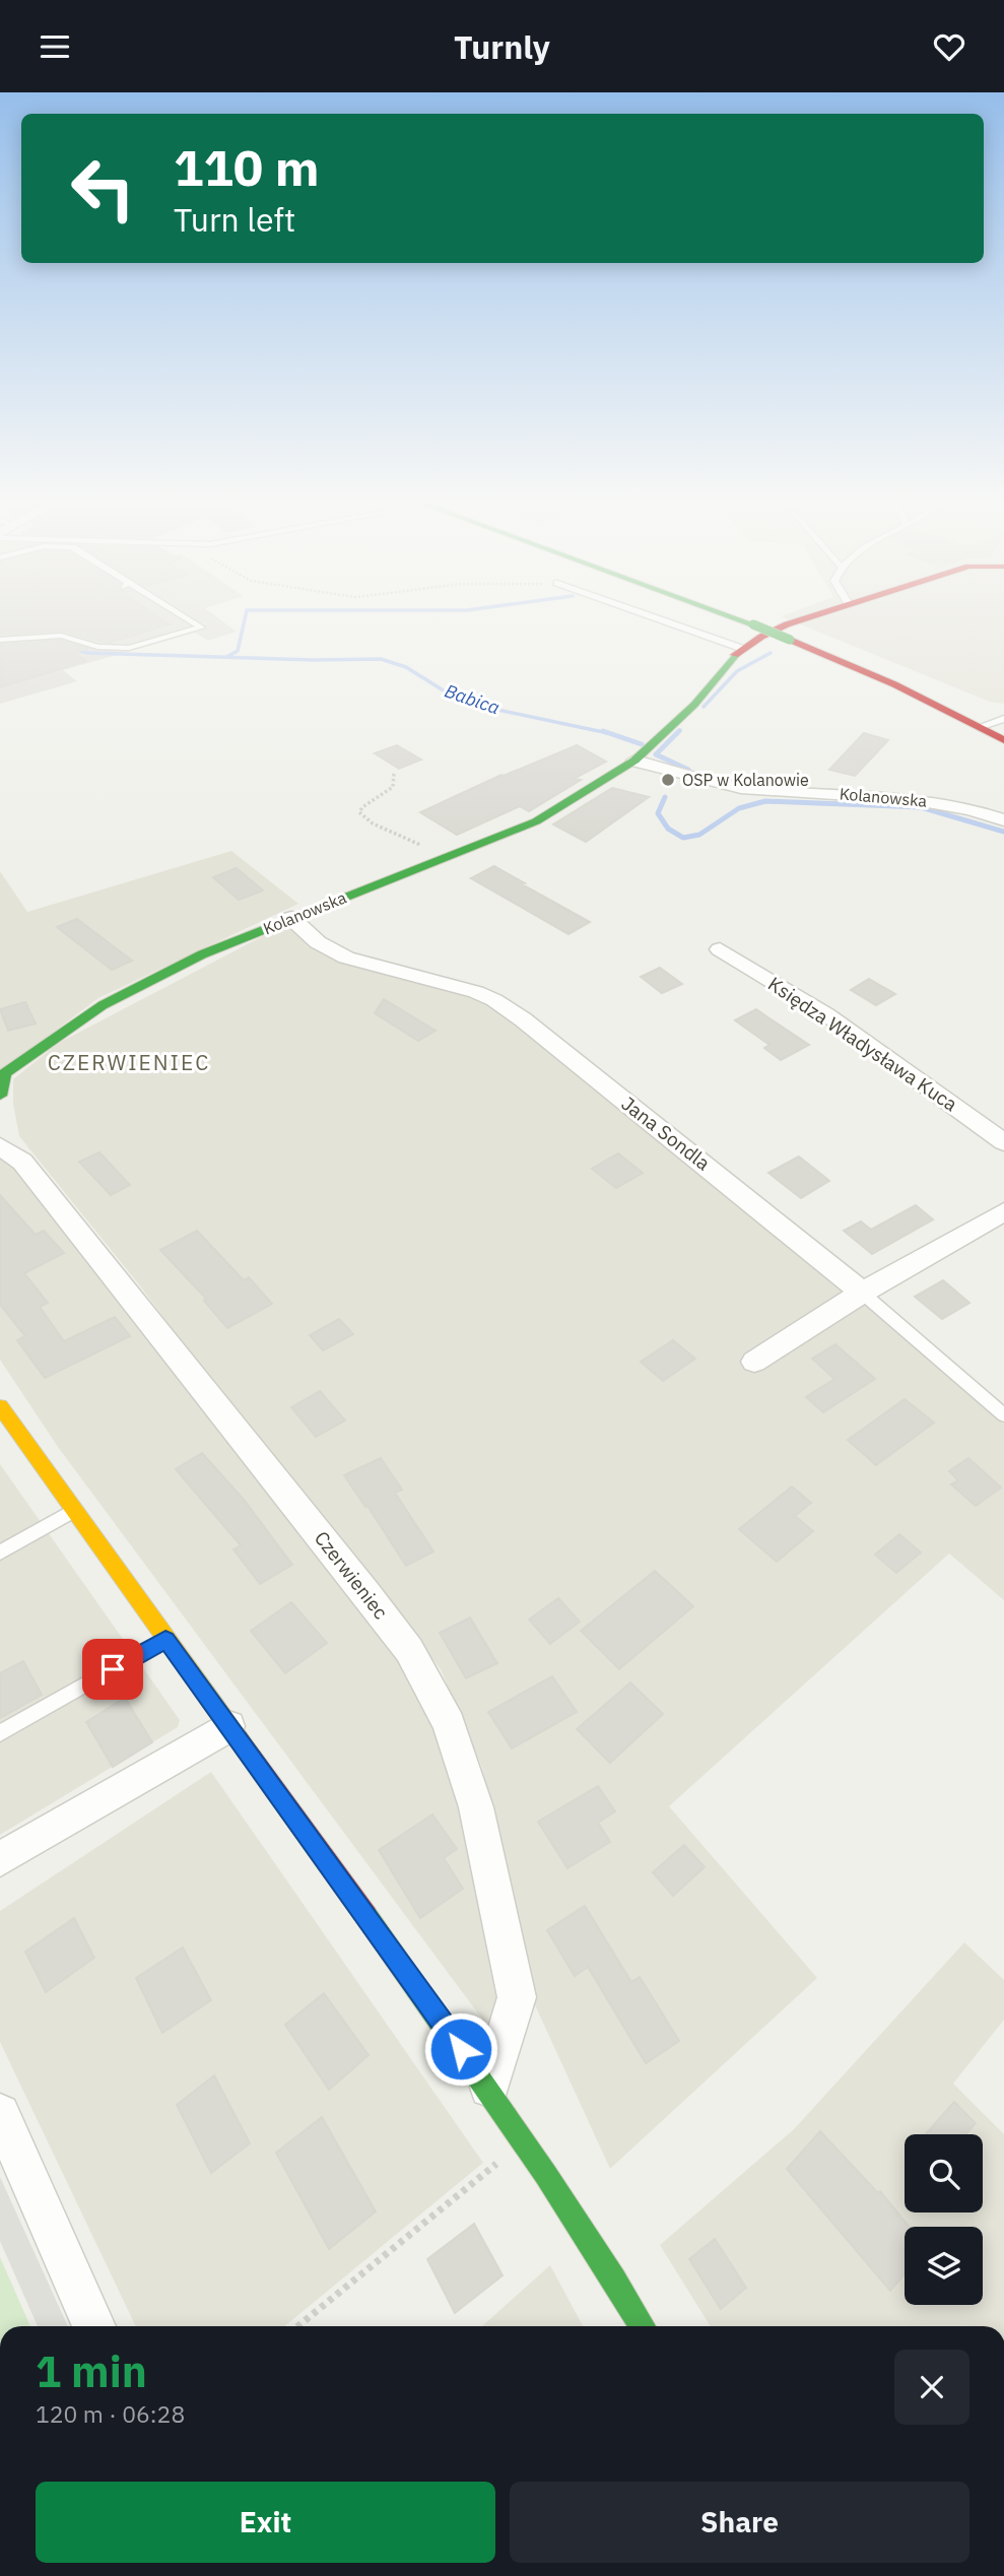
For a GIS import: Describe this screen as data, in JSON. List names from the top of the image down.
{
  "streets": {
    "main road": ["Kolanowska"],
    "street": ["Księdza Władysława Kuca", "Jana Sondla", "Czerwieniec"]
  },
  "crossings": [
    ["Kolanowska", "Jana Sondla"]
  ],
  "districts": ["CZERWIENIEC"],
  "water": ["Babica"],
  "places": ["OSP w Kolanowie"],
  "page": {
    "header": "Turnly",
    "turn": ["110 m", "Turn left"],
    "heading": ["1 min", "120 m · 06:28"],
    "buttons": ["Exit", "Share"]
  }
}
